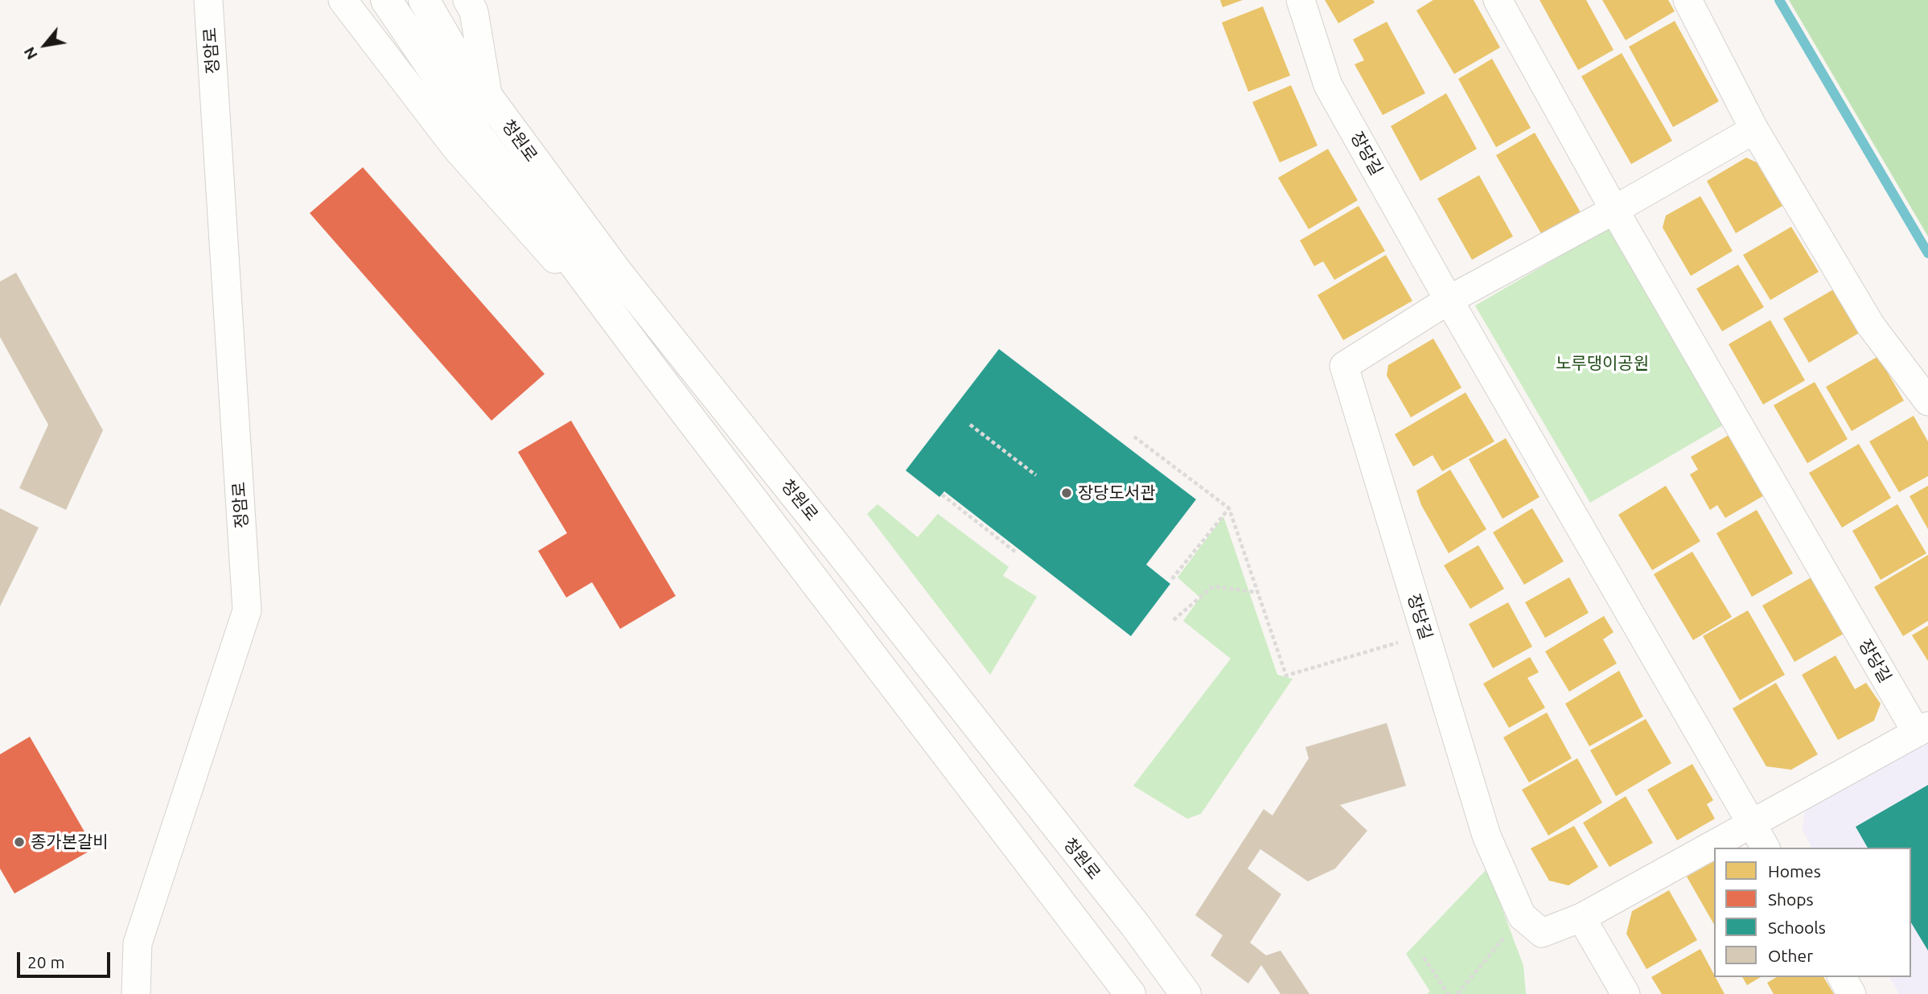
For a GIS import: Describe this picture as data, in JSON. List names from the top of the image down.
{
  "streets": {
    "main road": ["청원로"],
    "street": ["정암로", "장당길"]
  },
  "parks": ["노루댕이공원"],
  "places": ["장당도서관", "종가본갈비"],
  "legend": [
    "Homes",
    "Shops",
    "Schools",
    "Other"
  ],
  "scale_bar": "20 m",
  "north": "bottom left"
}
